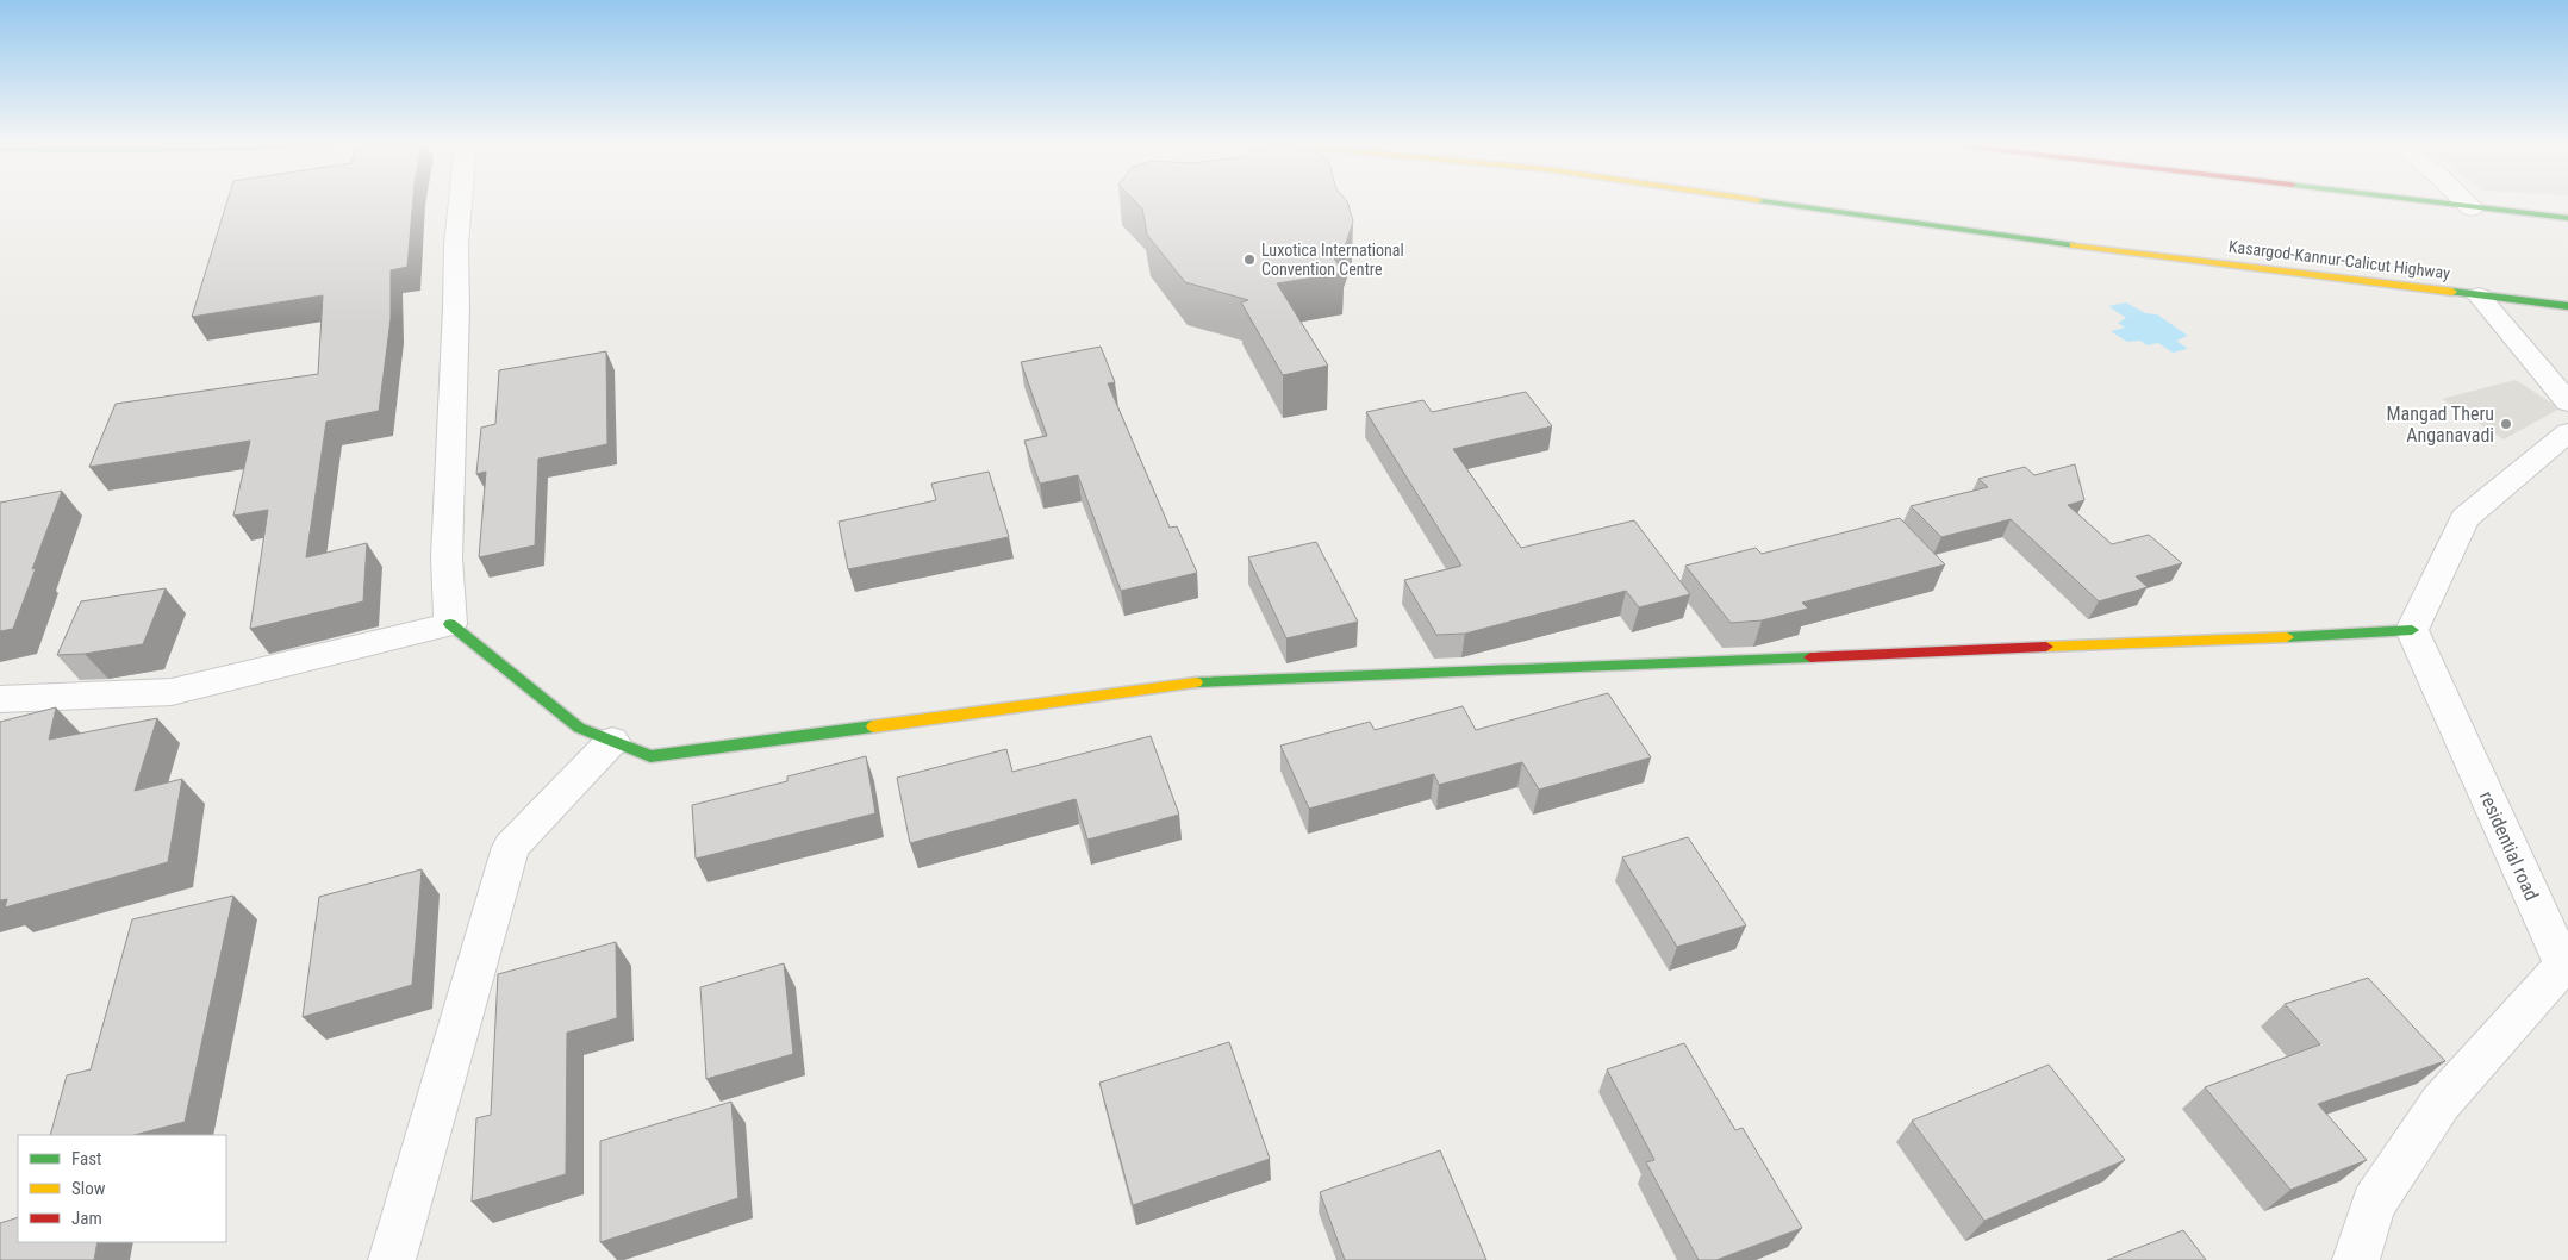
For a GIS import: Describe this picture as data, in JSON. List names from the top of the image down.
{
  "streets": {
    "main road": ["Kasargod-Kannur-Calicut Highway"],
    "street": ["residential road"]
  },
  "places": ["Luxotica International Convention Centre", "Mangad Theru Anganavadi"],
  "legend": ["Fast", "Slow", "Jam"]
}
